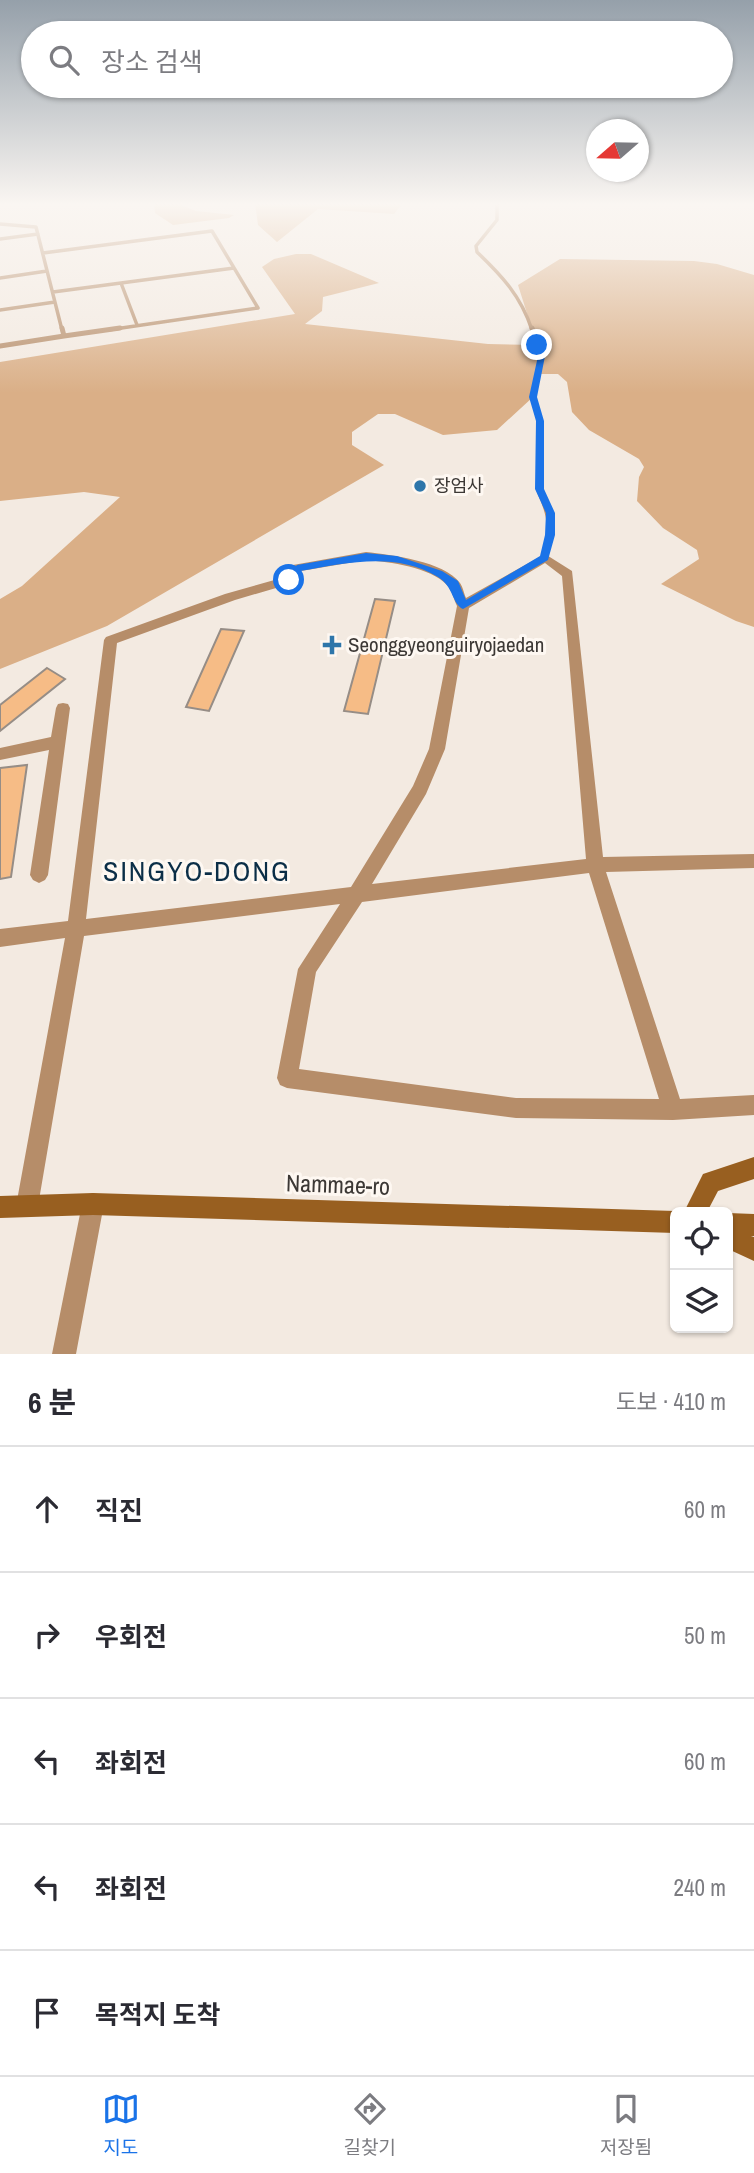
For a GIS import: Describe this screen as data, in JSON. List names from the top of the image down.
{
  "streets": {
    "street": ["Nammae-ro"]
  },
  "districts": ["SINGYO-DONG"],
  "places": {
    "other": ["장엄사"],
    "health": ["Seonggyeonguiryojaedan"]
  },
  "north": "left",
  "page": {
    "search": "장소 검색",
    "heading": ["6 분", "도보 · 410 m"],
    "list": [
      ["직진", "60 m"],
      ["우회전", "50 m"],
      ["좌회전", "60 m"],
      ["좌회전", "240 m"],
      "목적지 도착"
    ],
    "nav": ["지도", "길찾기", "저장됨"]
  }
}
